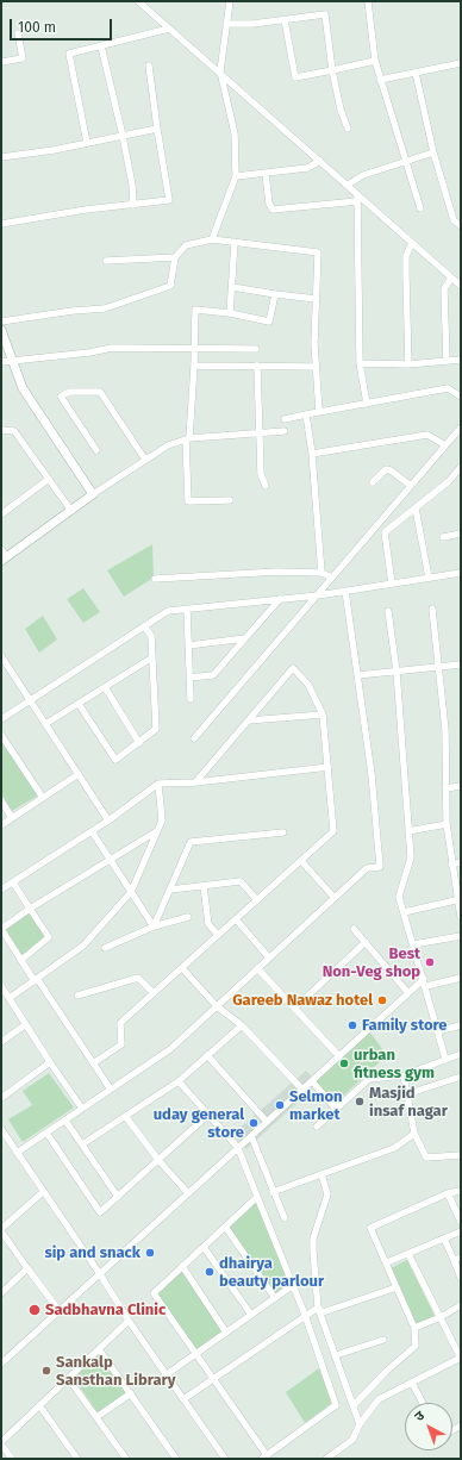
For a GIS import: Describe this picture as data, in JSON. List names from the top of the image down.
{
  "places": [
    "Best Non-Veg shop",
    "Gareeb Nawaz hotel",
    "Family store",
    "urban fitness gym",
    "Masjid insaf nagar",
    "Selmon market",
    "uday general store",
    "sip and snack",
    "dhairya beauty parlour",
    "Sadbhavna Clinic",
    "Sankalp Sansthan Library"
  ],
  "scale_bar": "100 m",
  "north": "top left"
}
